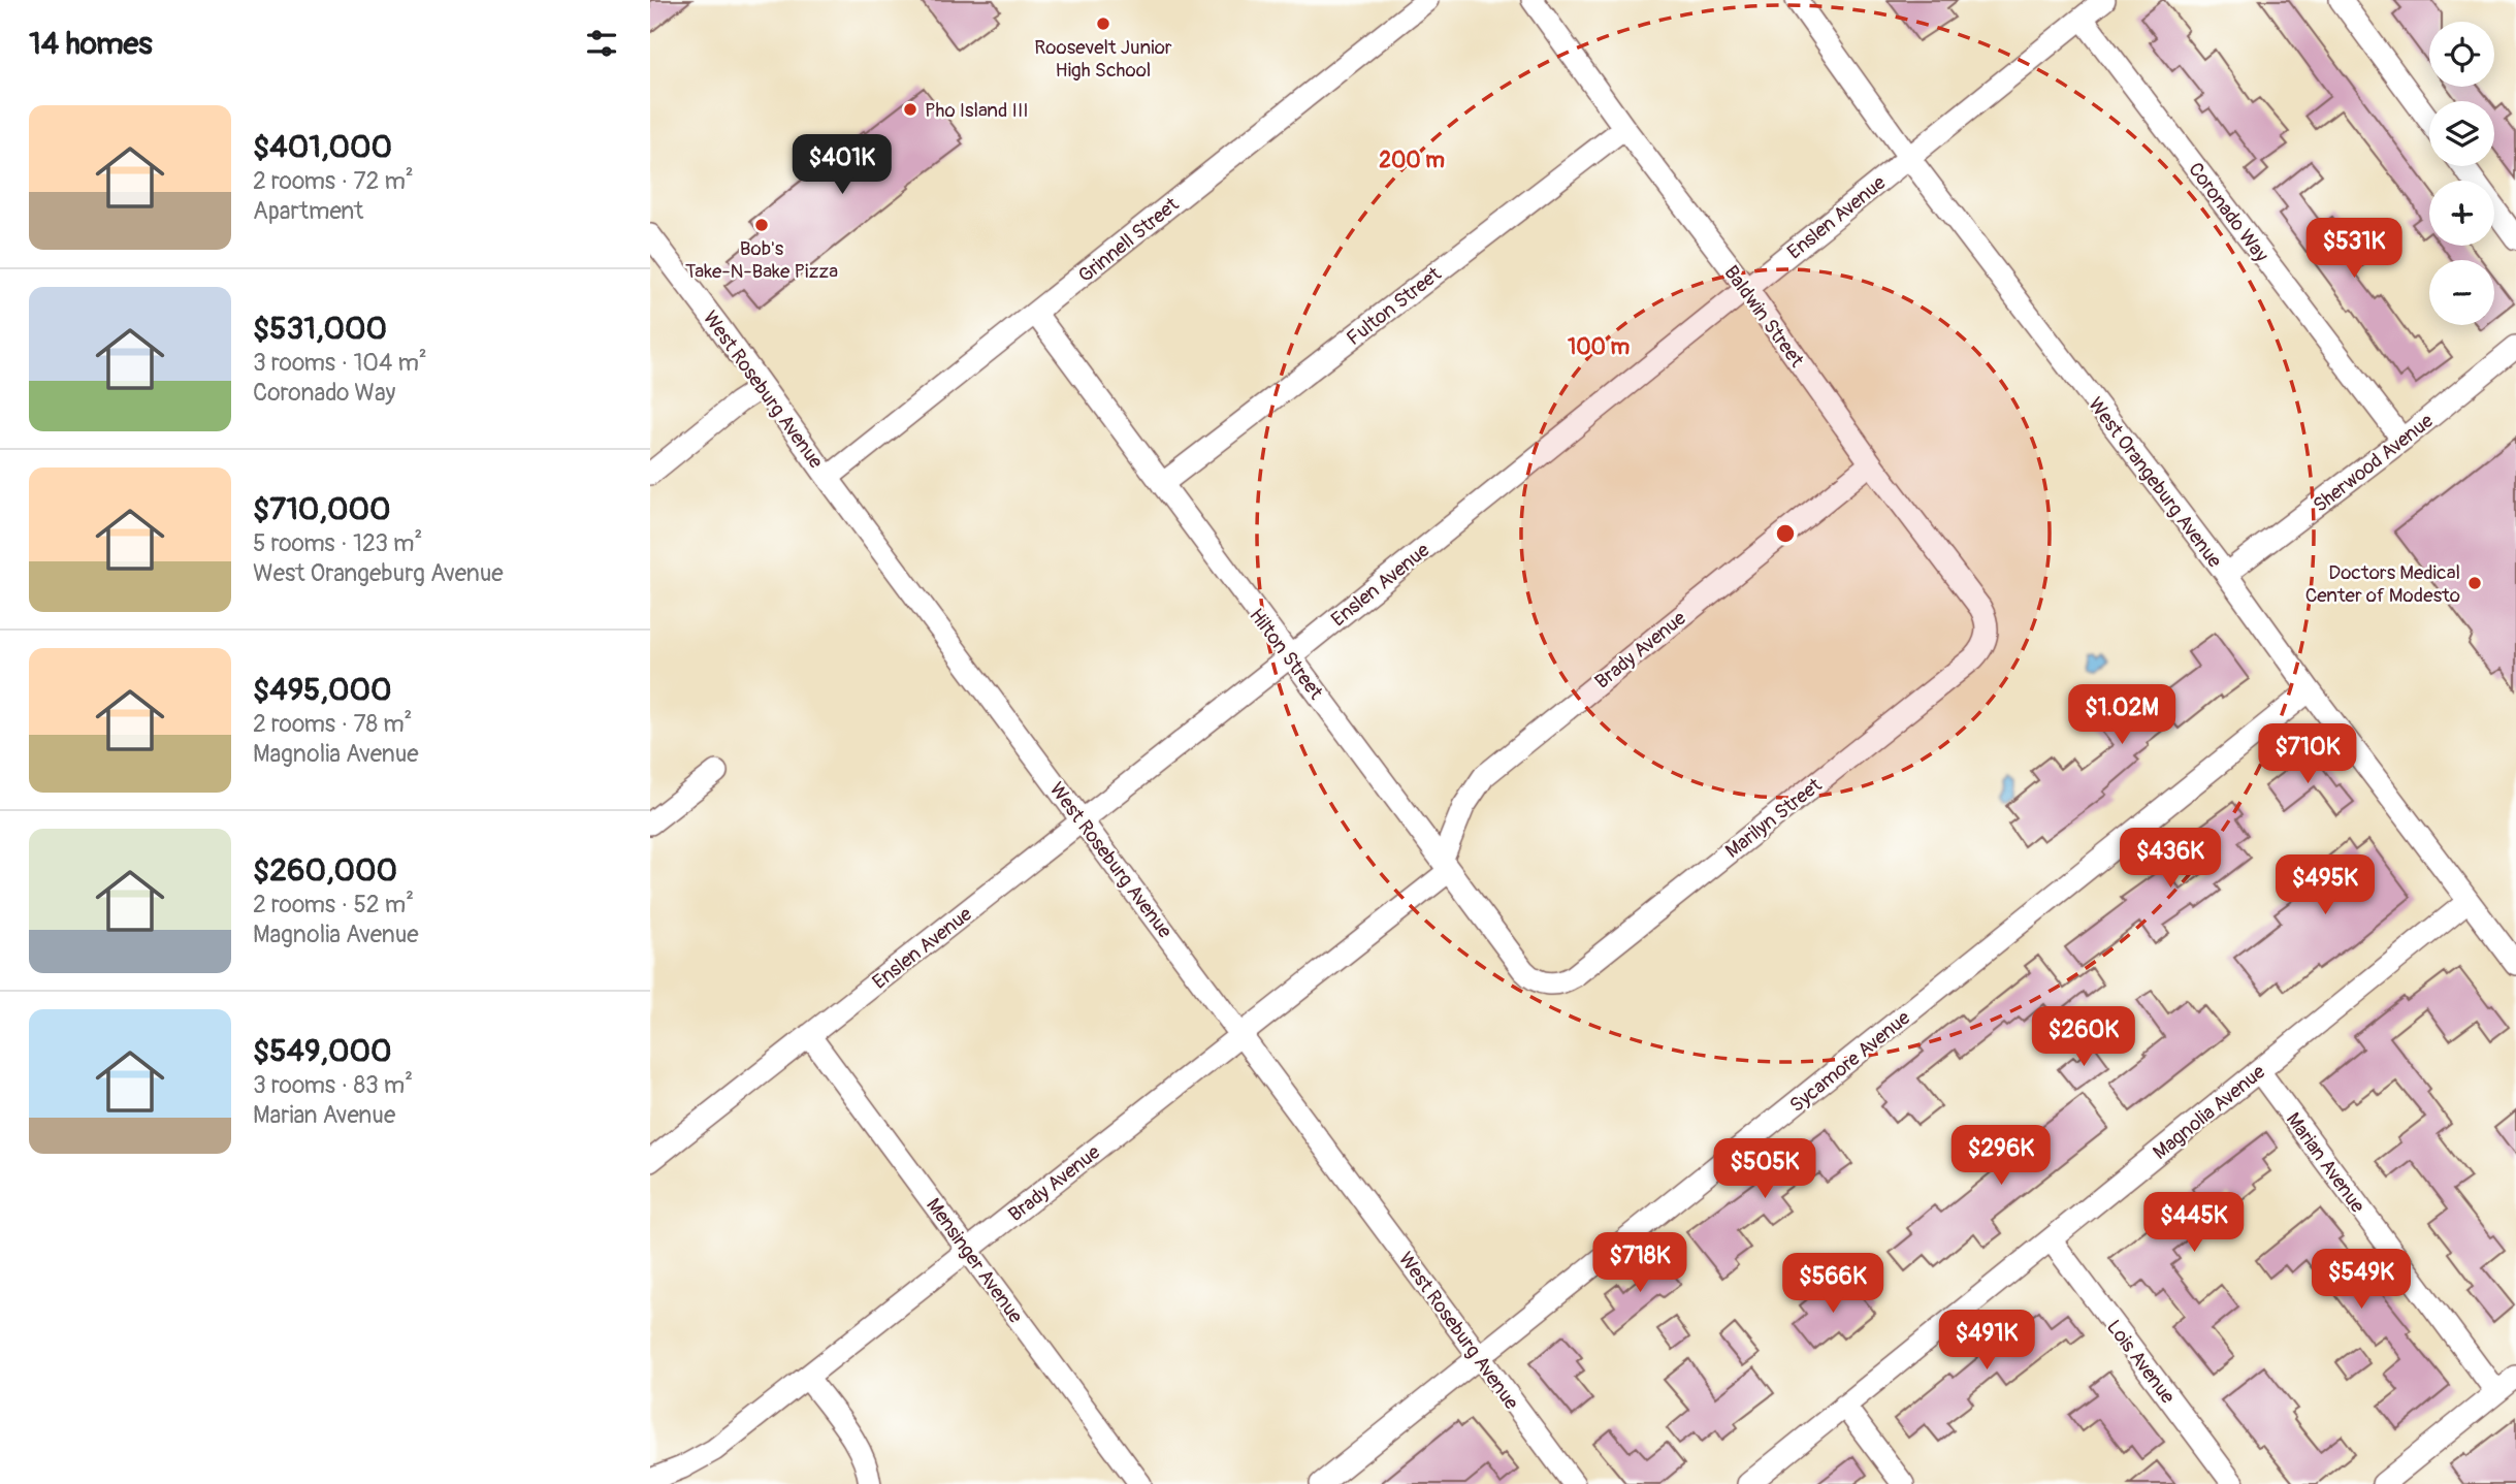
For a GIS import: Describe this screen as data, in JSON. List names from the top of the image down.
{
  "streets": {
    "street": [
      "Coronado Way",
      "Enslen Avenue",
      "Grinnell Street",
      "Fulton Street",
      "Baldwin Street",
      "West Roseburg Avenue",
      "Sherwood Avenue",
      "West Orangeburg Avenue",
      "Brady Avenue",
      "Hilton Street",
      "Marilyn Street",
      "Sycamore Avenue",
      "Magnolia Avenue",
      "Marian Avenue",
      "Mensinger Avenue",
      "Lois Avenue"
    ]
  },
  "crossings": [
    ["Coronado Way", "Enslen Avenue"],
    ["Coronado Way", "Sherwood Avenue"],
    ["Enslen Avenue", "Baldwin Street"],
    ["Enslen Avenue", "West Roseburg Avenue"],
    ["Enslen Avenue", "West Orangeburg Avenue"],
    ["Enslen Avenue", "Hilton Street"],
    ["Enslen Avenue", "Mensinger Avenue"],
    ["Grinnell Street", "West Roseburg Avenue"],
    ["Grinnell Street", "Hilton Street"],
    ["Fulton Street", "Baldwin Street"],
    ["Fulton Street", "Hilton Street"],
    ["Baldwin Street", "Brady Avenue"],
    ["Baldwin Street", "Marilyn Street"],
    ["West Roseburg Avenue", "Brady Avenue"],
    ["West Roseburg Avenue", "Sycamore Avenue"],
    ["Sherwood Avenue", "West Orangeburg Avenue"],
    ["West Orangeburg Avenue", "Sycamore Avenue"],
    ["West Orangeburg Avenue", "Magnolia Avenue"],
    ["Brady Avenue", "Hilton Street"],
    ["Brady Avenue", "Mensinger Avenue"],
    ["Hilton Street", "Marilyn Street"],
    ["Magnolia Avenue", "Marian Avenue"],
    ["Magnolia Avenue", "Lois Avenue"]
  ],
  "places": [
    "Roosevelt Junior High School",
    "Pho Island III",
    "Bob's Take-N-Bake Pizza",
    "Doctors Medical Center of Modesto"
  ],
  "page": {
    "heading": "14 homes",
    "map_buttons": ["+", "−"],
    "list": [
      {
        "name": "$401,000",
        "note": "2 rooms · 72 m² · Apartment"
      },
      {
        "name": "$531,000",
        "note": "3 rooms · 104 m² · Coronado Way"
      },
      {
        "name": "$710,000",
        "note": "5 rooms · 123 m² · West Orangeburg Avenue"
      },
      {
        "name": "$495,000",
        "note": "2 rooms · 78 m² · Magnolia Avenue"
      },
      {
        "name": "$260,000",
        "note": "2 rooms · 52 m² · Magnolia Avenue"
      },
      {
        "name": "$549,000",
        "note": "3 rooms · 83 m² · Marian Avenue"
      }
    ],
    "price": [
      "$401K",
      "$531K",
      "$1.02M",
      "$710K",
      "$436K",
      "$495K",
      "$260K",
      "$296K",
      "$505K",
      "$445K",
      "$718K",
      "$549K",
      "$566K",
      "$491K"
    ]
  },
  "rings": ["200 m", "100 m"]
}
